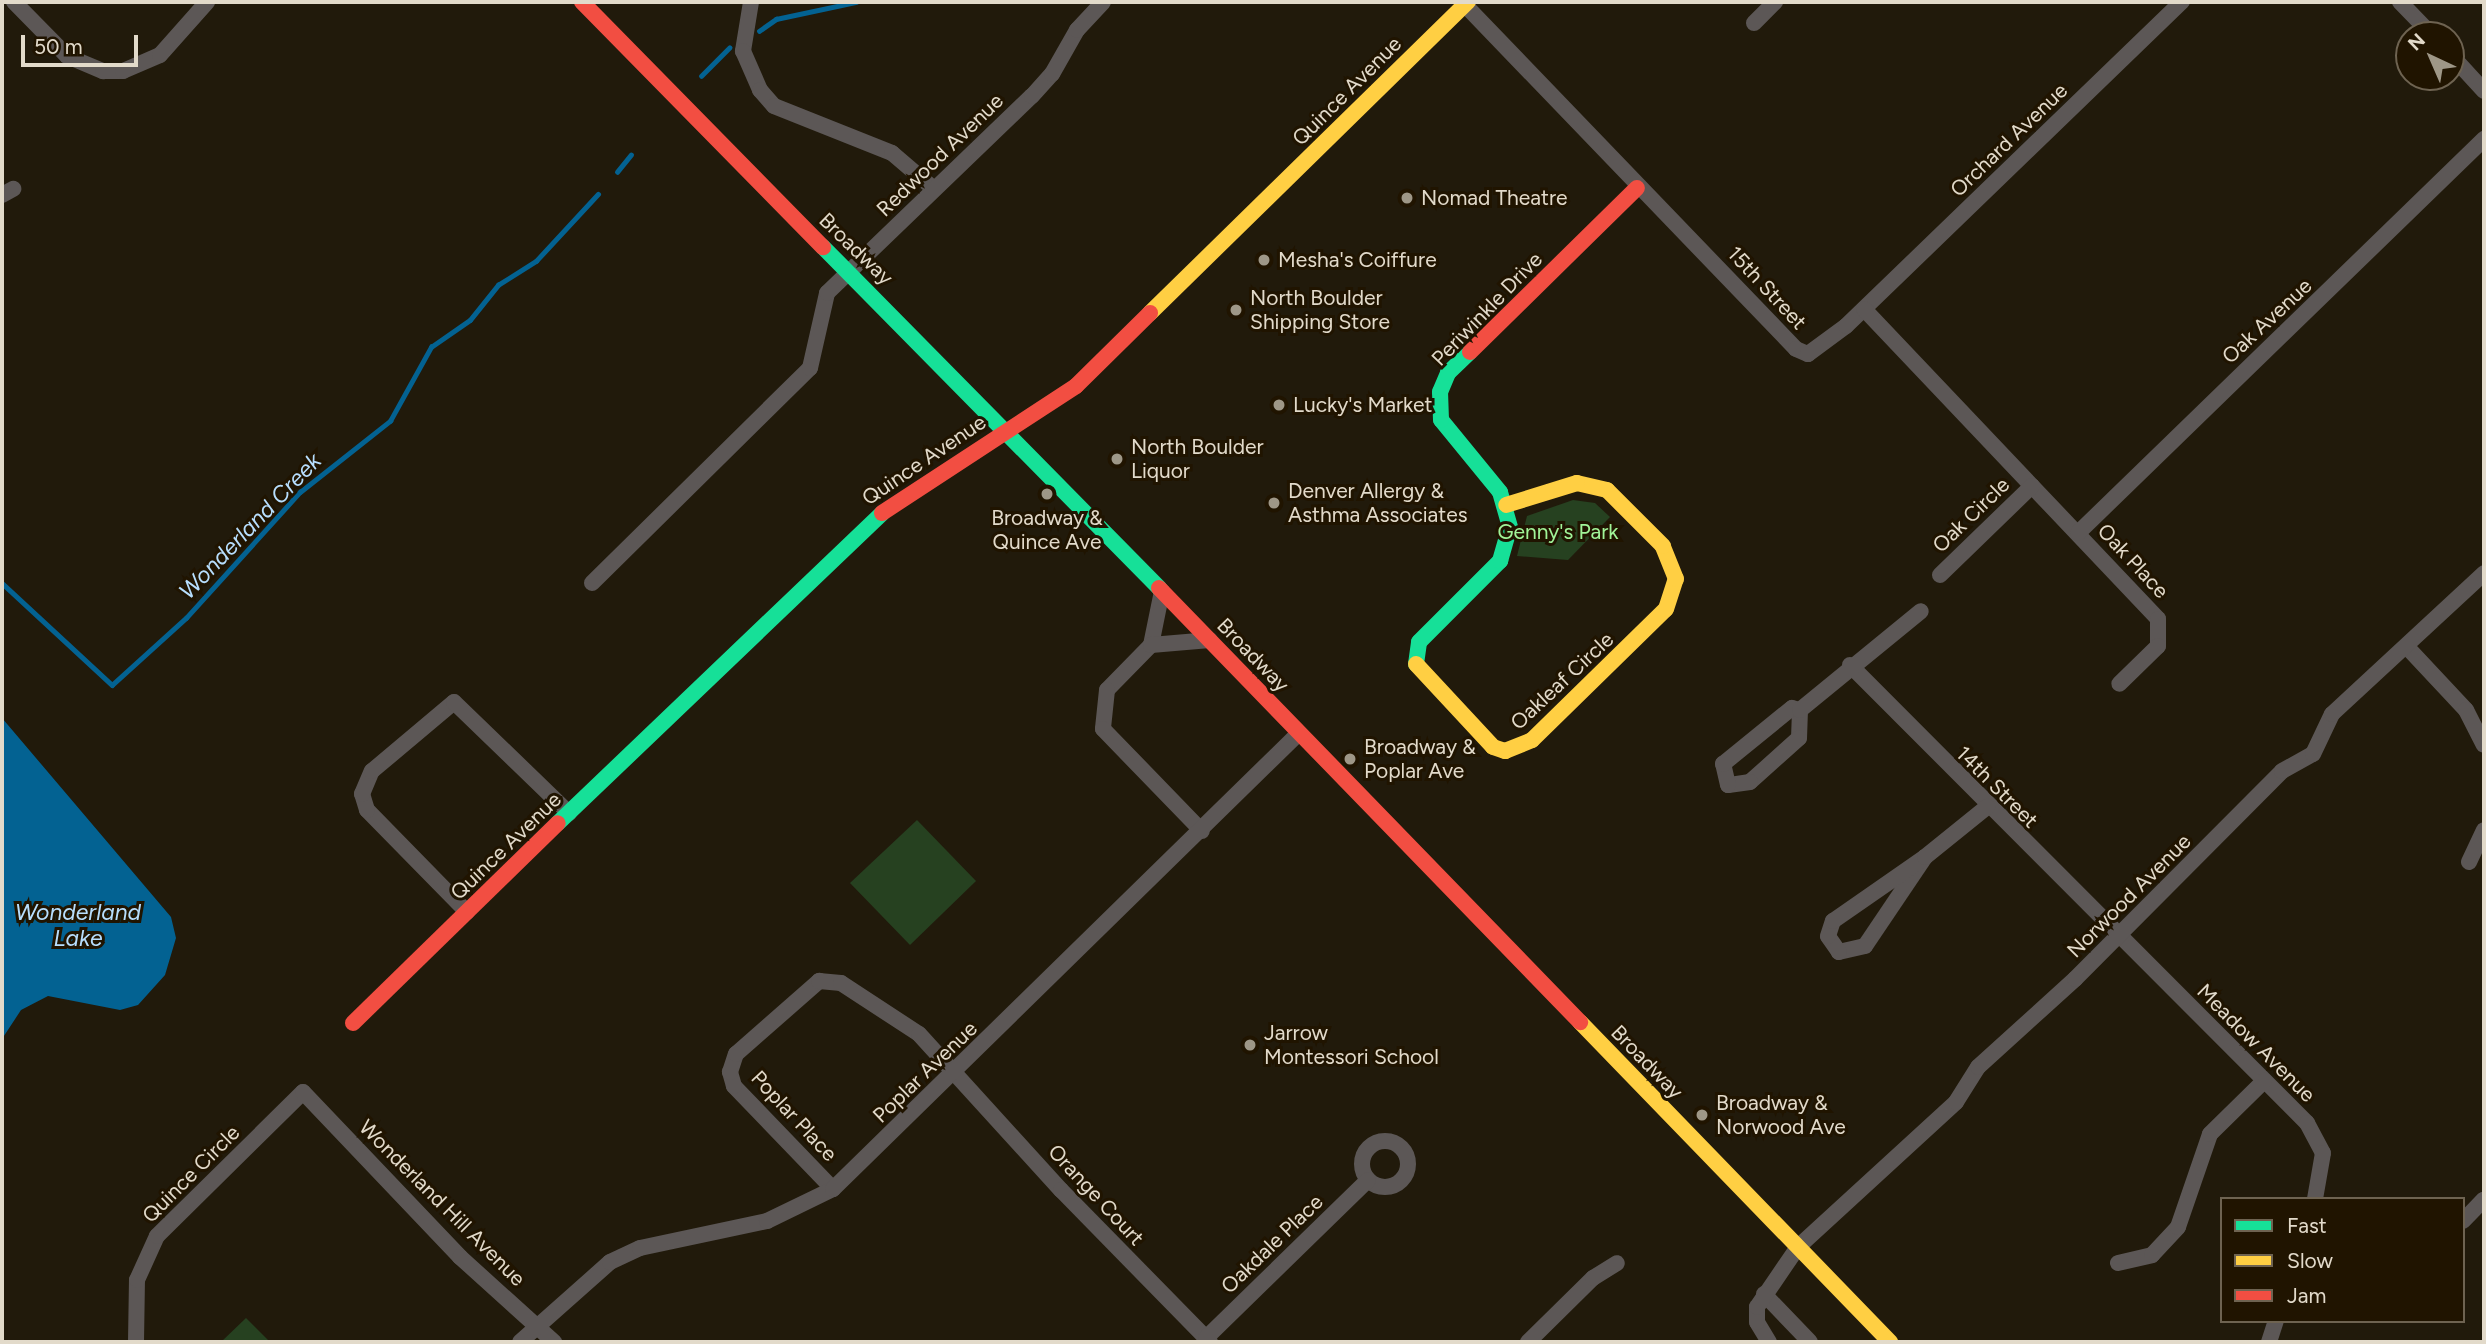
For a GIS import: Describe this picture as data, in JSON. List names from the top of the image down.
{
  "streets": {
    "street": [
      "Quince Avenue",
      "Orchard Avenue",
      "Redwood Avenue",
      "Broadway",
      "15th Street",
      "Periwinkle Drive",
      "Oak Avenue",
      "Oak Circle",
      "Oak Place",
      "Oakleaf Circle",
      "14th Street",
      "Norwood Avenue",
      "Meadow Avenue",
      "Poplar Avenue",
      "Poplar Place",
      "Quince Circle",
      "Orange Court",
      "Wonderland Hill Avenue",
      "Oakdale Place"
    ]
  },
  "crossings": [
    ["Quince Avenue", "Broadway"],
    ["Quince Avenue", "15th Street"],
    ["Orchard Avenue", "15th Street"],
    ["Redwood Avenue", "Broadway"],
    ["Broadway", "Norwood Avenue"],
    ["Broadway", "Poplar Avenue"],
    ["15th Street", "Periwinkle Drive"],
    ["Periwinkle Drive", "Oakleaf Circle"],
    ["Oak Avenue", "Oak Place"],
    ["14th Street", "Norwood Avenue"],
    ["14th Street", "Meadow Avenue"],
    ["Norwood Avenue", "Meadow Avenue"],
    ["Poplar Avenue", "Poplar Place"],
    ["Poplar Avenue", "Orange Court"],
    ["Poplar Avenue", "Wonderland Hill Avenue"],
    ["Poplar Place", "Orange Court"],
    ["Quince Circle", "Wonderland Hill Avenue"],
    ["Orange Court", "Oakdale Place"]
  ],
  "water": ["Wonderland Creek", "Wonderland Lake"],
  "parks": ["Genny's Park"],
  "places": [
    "Nomad Theatre",
    "Mesha's Coiffure",
    "North Boulder Shipping Store",
    "Lucky's Market",
    "North Boulder Liquor",
    "Broadway & Quince Ave",
    "Denver Allergy & Asthma Associates",
    "Broadway & Poplar Ave",
    "Jarrow Montessori School",
    "Broadway & Norwood Ave"
  ],
  "legend": ["Fast", "Slow", "Jam"],
  "scale_bar": "50 m",
  "north": "top left"
}
